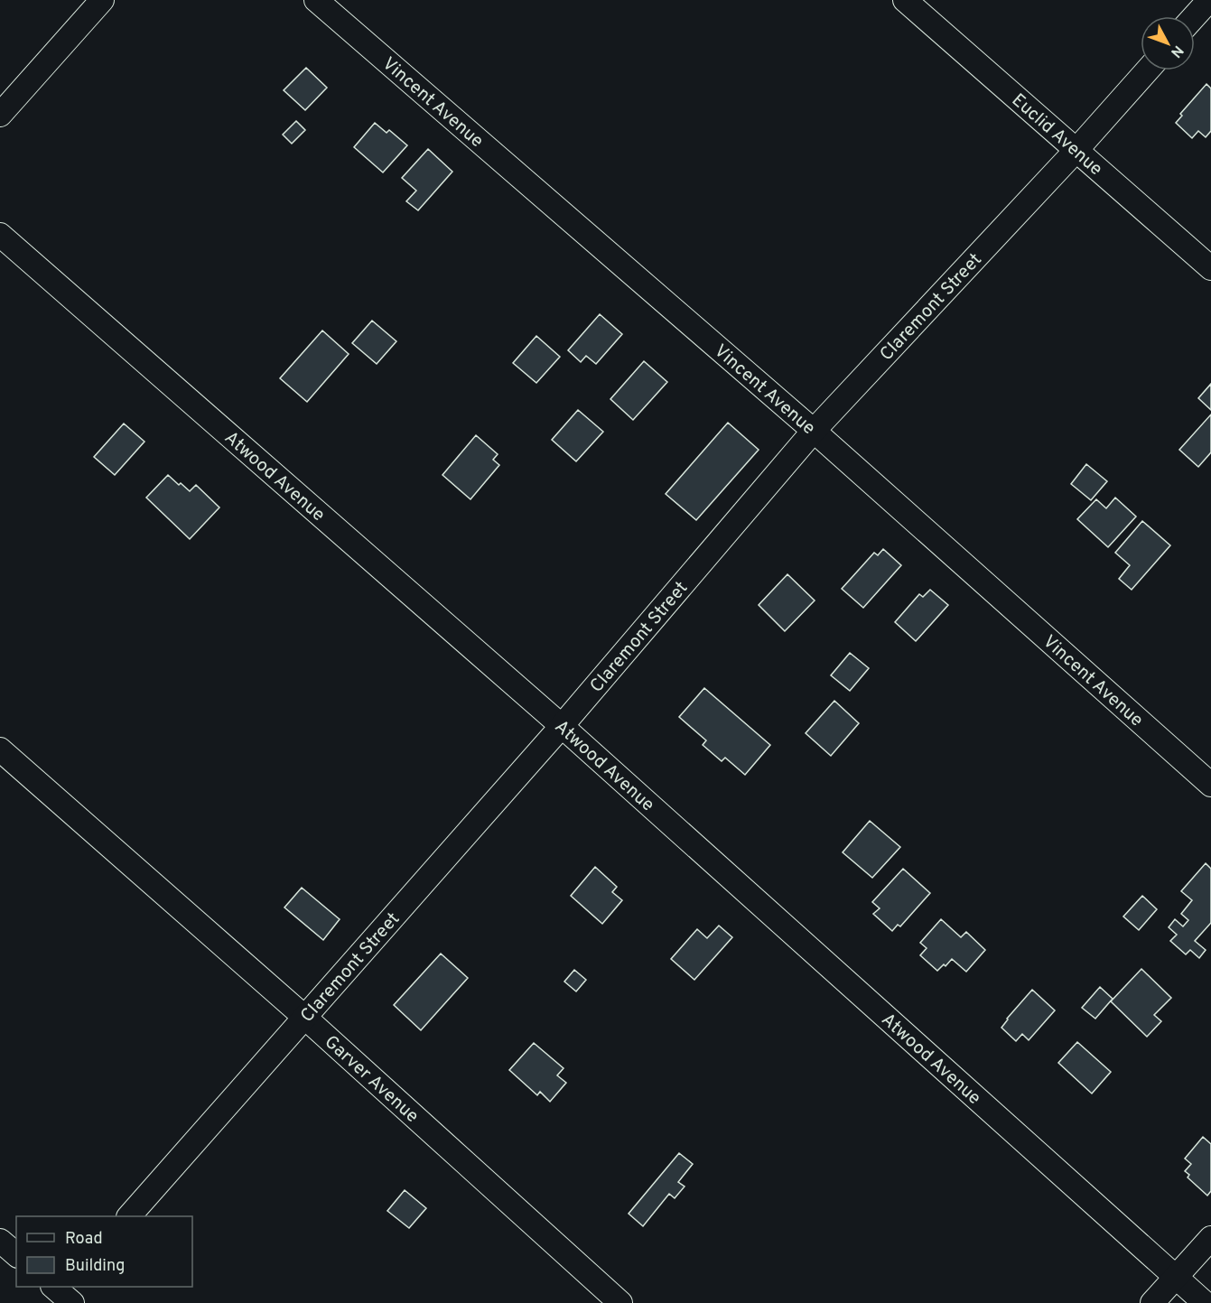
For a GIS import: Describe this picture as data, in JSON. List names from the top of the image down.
{
  "streets": {
    "street": [
      "Vincent Avenue",
      "Euclid Avenue",
      "Claremont Street",
      "Atwood Avenue",
      "Garver Avenue"
    ]
  },
  "crossings": [
    ["Vincent Avenue", "Claremont Street"],
    ["Euclid Avenue", "Claremont Street"],
    ["Claremont Street", "Atwood Avenue"],
    ["Claremont Street", "Garver Avenue"]
  ],
  "legend": ["Road", "Building"],
  "north": "bottom right"
}
